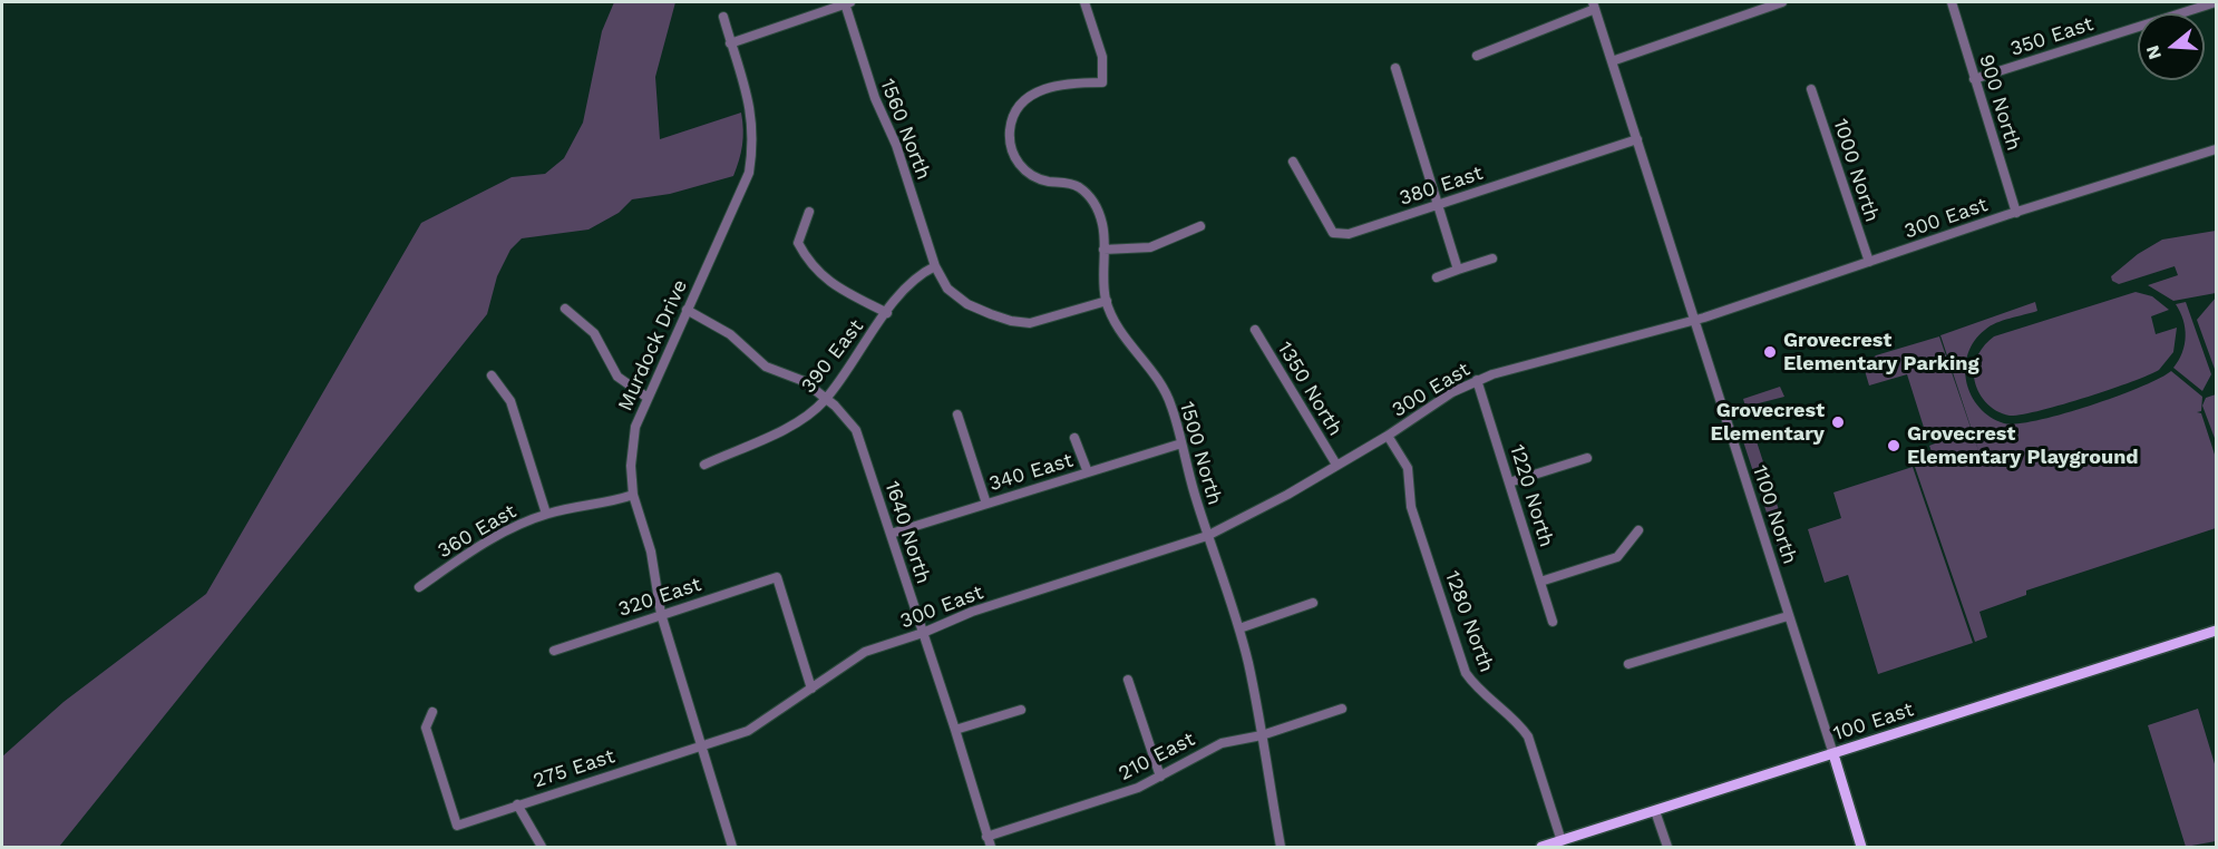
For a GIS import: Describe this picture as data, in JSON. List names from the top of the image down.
{
  "streets": {
    "main road": ["1100 North", "100 East"],
    "street": [
      "350 East",
      "900 North",
      "1560 North",
      "1000 North",
      "380 East",
      "300 East",
      "Murdock Drive",
      "390 East",
      "1350 North",
      "1500 North",
      "340 East",
      "1220 North",
      "360 East",
      "1640 North",
      "320 East",
      "1280 North",
      "210 East",
      "275 East"
    ]
  },
  "crossings": [
    ["350 East", "900 North"],
    ["900 North", "300 East"],
    ["1560 North", "390 East"],
    ["1560 North", "1500 North"],
    ["1000 North", "300 East"],
    ["380 East", "1100 North"],
    ["300 East", "Murdock Drive"],
    ["300 East", "1350 North"],
    ["300 East", "1500 North"],
    ["300 East", "1220 North"],
    ["300 East", "1100 North"],
    ["300 East", "1640 North"],
    ["300 East", "320 East"],
    ["300 East", "1280 North"],
    ["300 East", "275 East"],
    ["Murdock Drive", "360 East"],
    ["Murdock Drive", "1640 North"],
    ["Murdock Drive", "320 East"],
    ["Murdock Drive", "275 East"],
    ["390 East", "1640 North"],
    ["1500 North", "340 East"],
    ["1500 North", "210 East"],
    ["340 East", "1640 North"],
    ["1100 North", "100 East"],
    ["1640 North", "210 East"],
    ["1280 North", "100 East"]
  ],
  "places": ["Grovecrest Elementary Parking", "Grovecrest Elementary", "Grovecrest Elementary Playground"],
  "north": "left"
}
